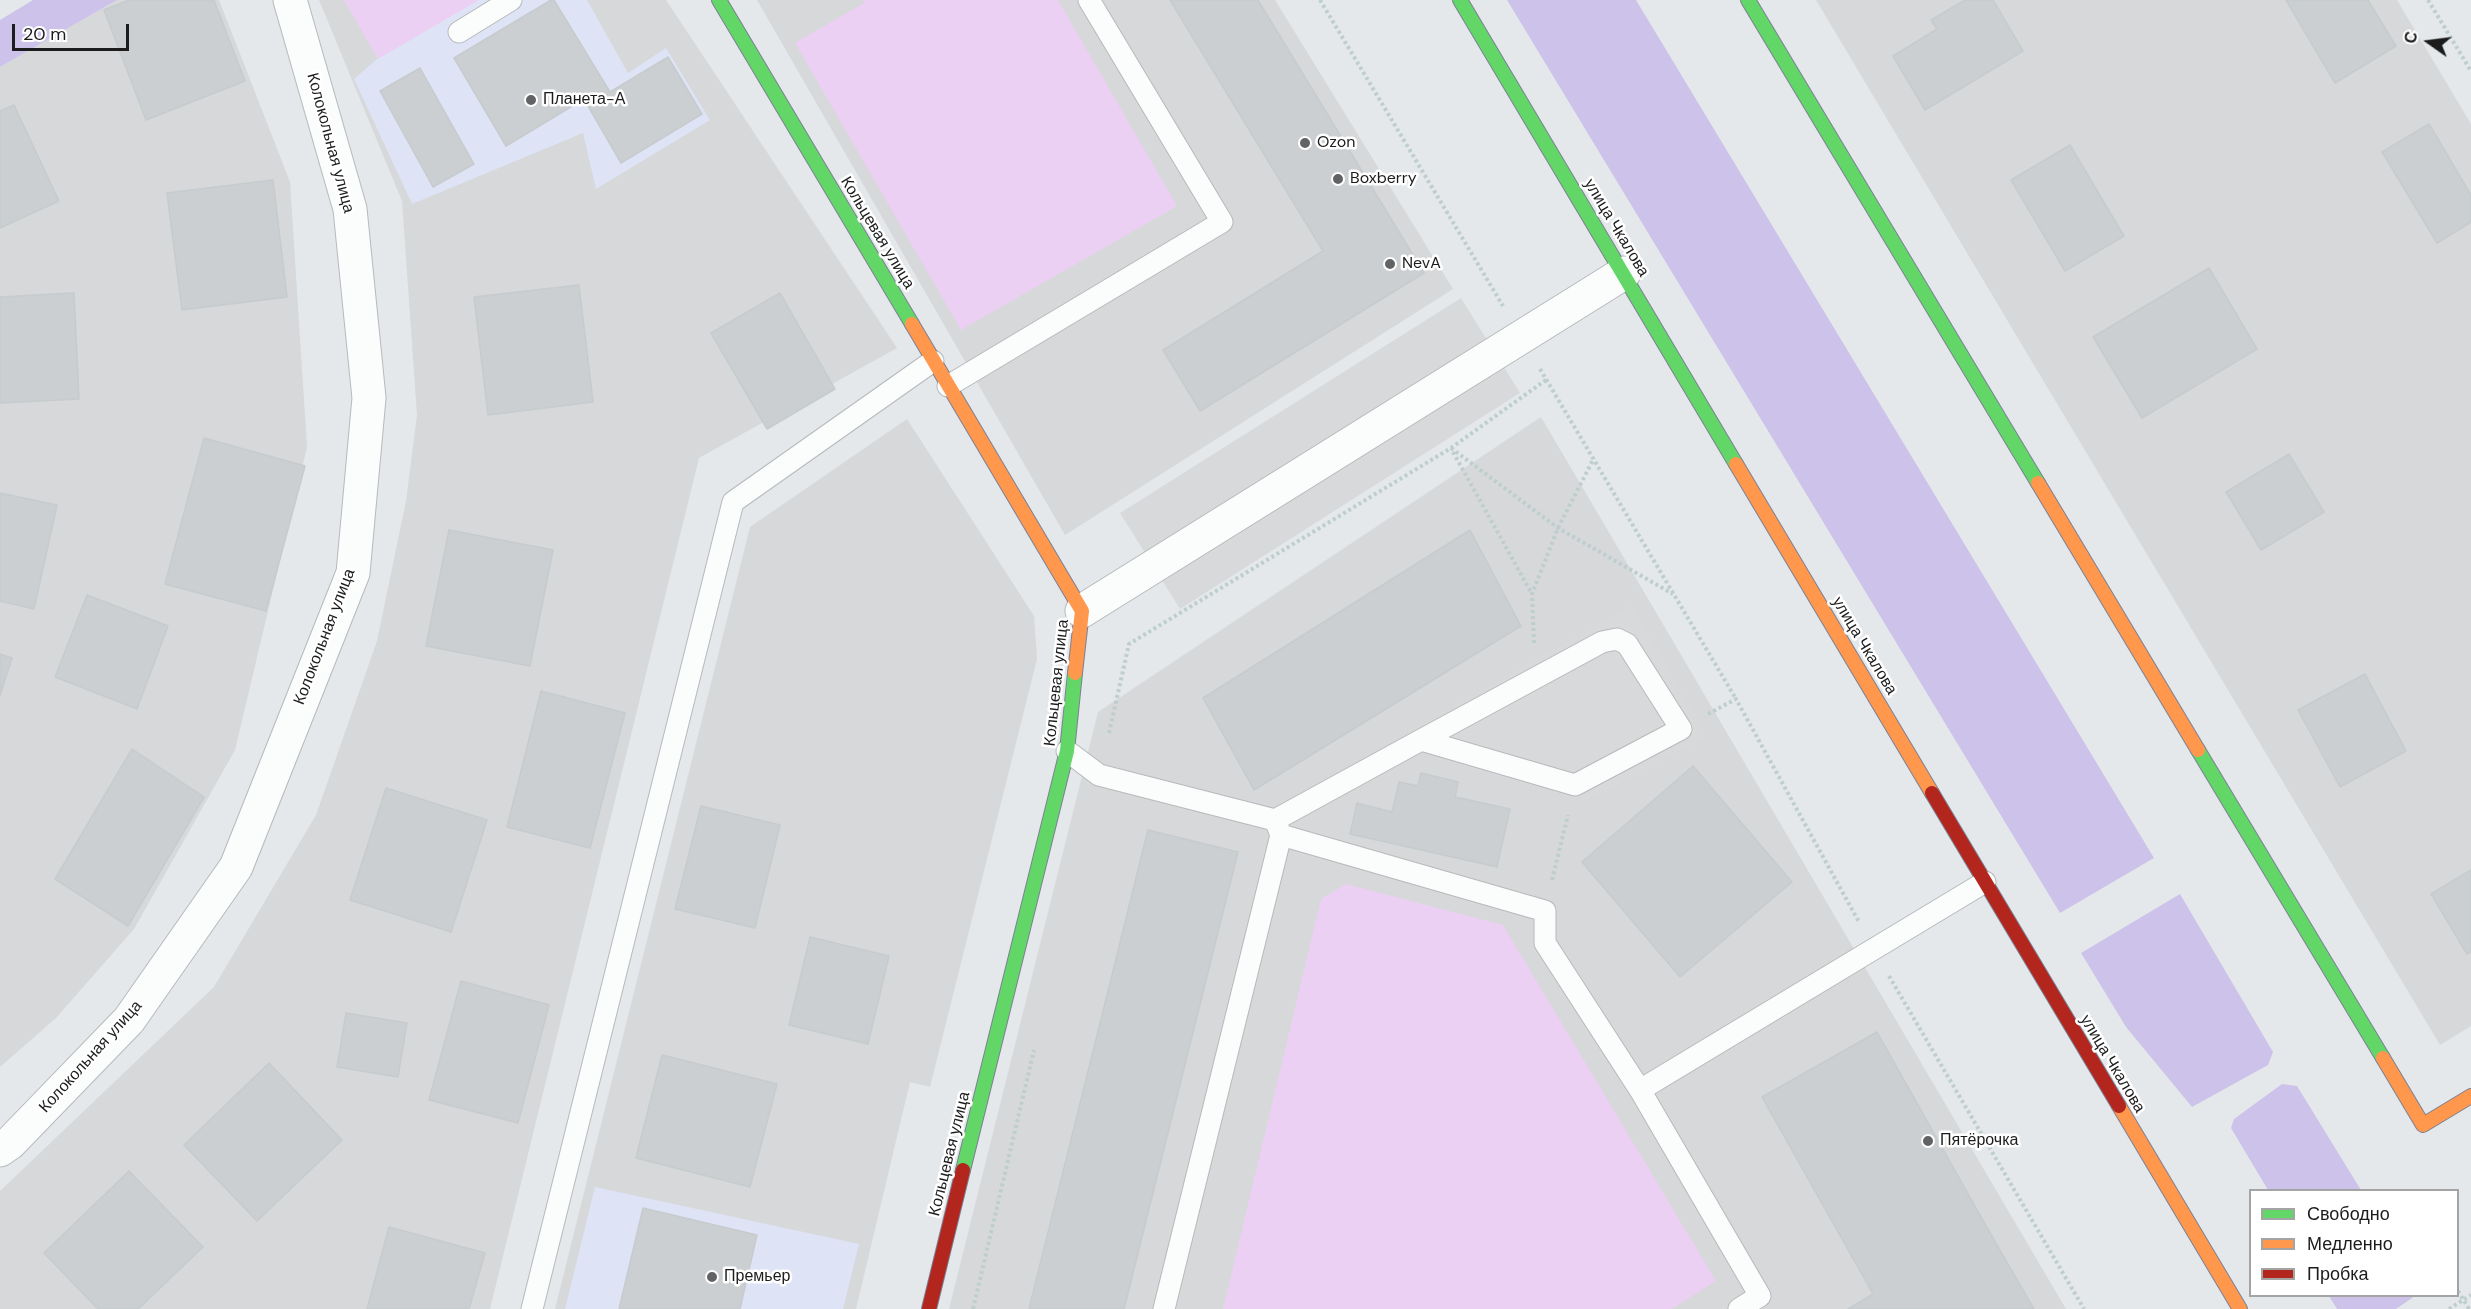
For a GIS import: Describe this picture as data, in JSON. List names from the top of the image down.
{
  "streets": {
    "street": ["Колокольная улица", "улица Чкалова", "Кольцевая улица"]
  },
  "places": [
    "Планета-А",
    "Ozon",
    "Boxberry",
    "NevA",
    "Пятёрочка",
    "Премьер"
  ],
  "legend": ["Свободно", "Медленно", "Пробка"],
  "scale_bar": "20 m",
  "north": "left"
}
